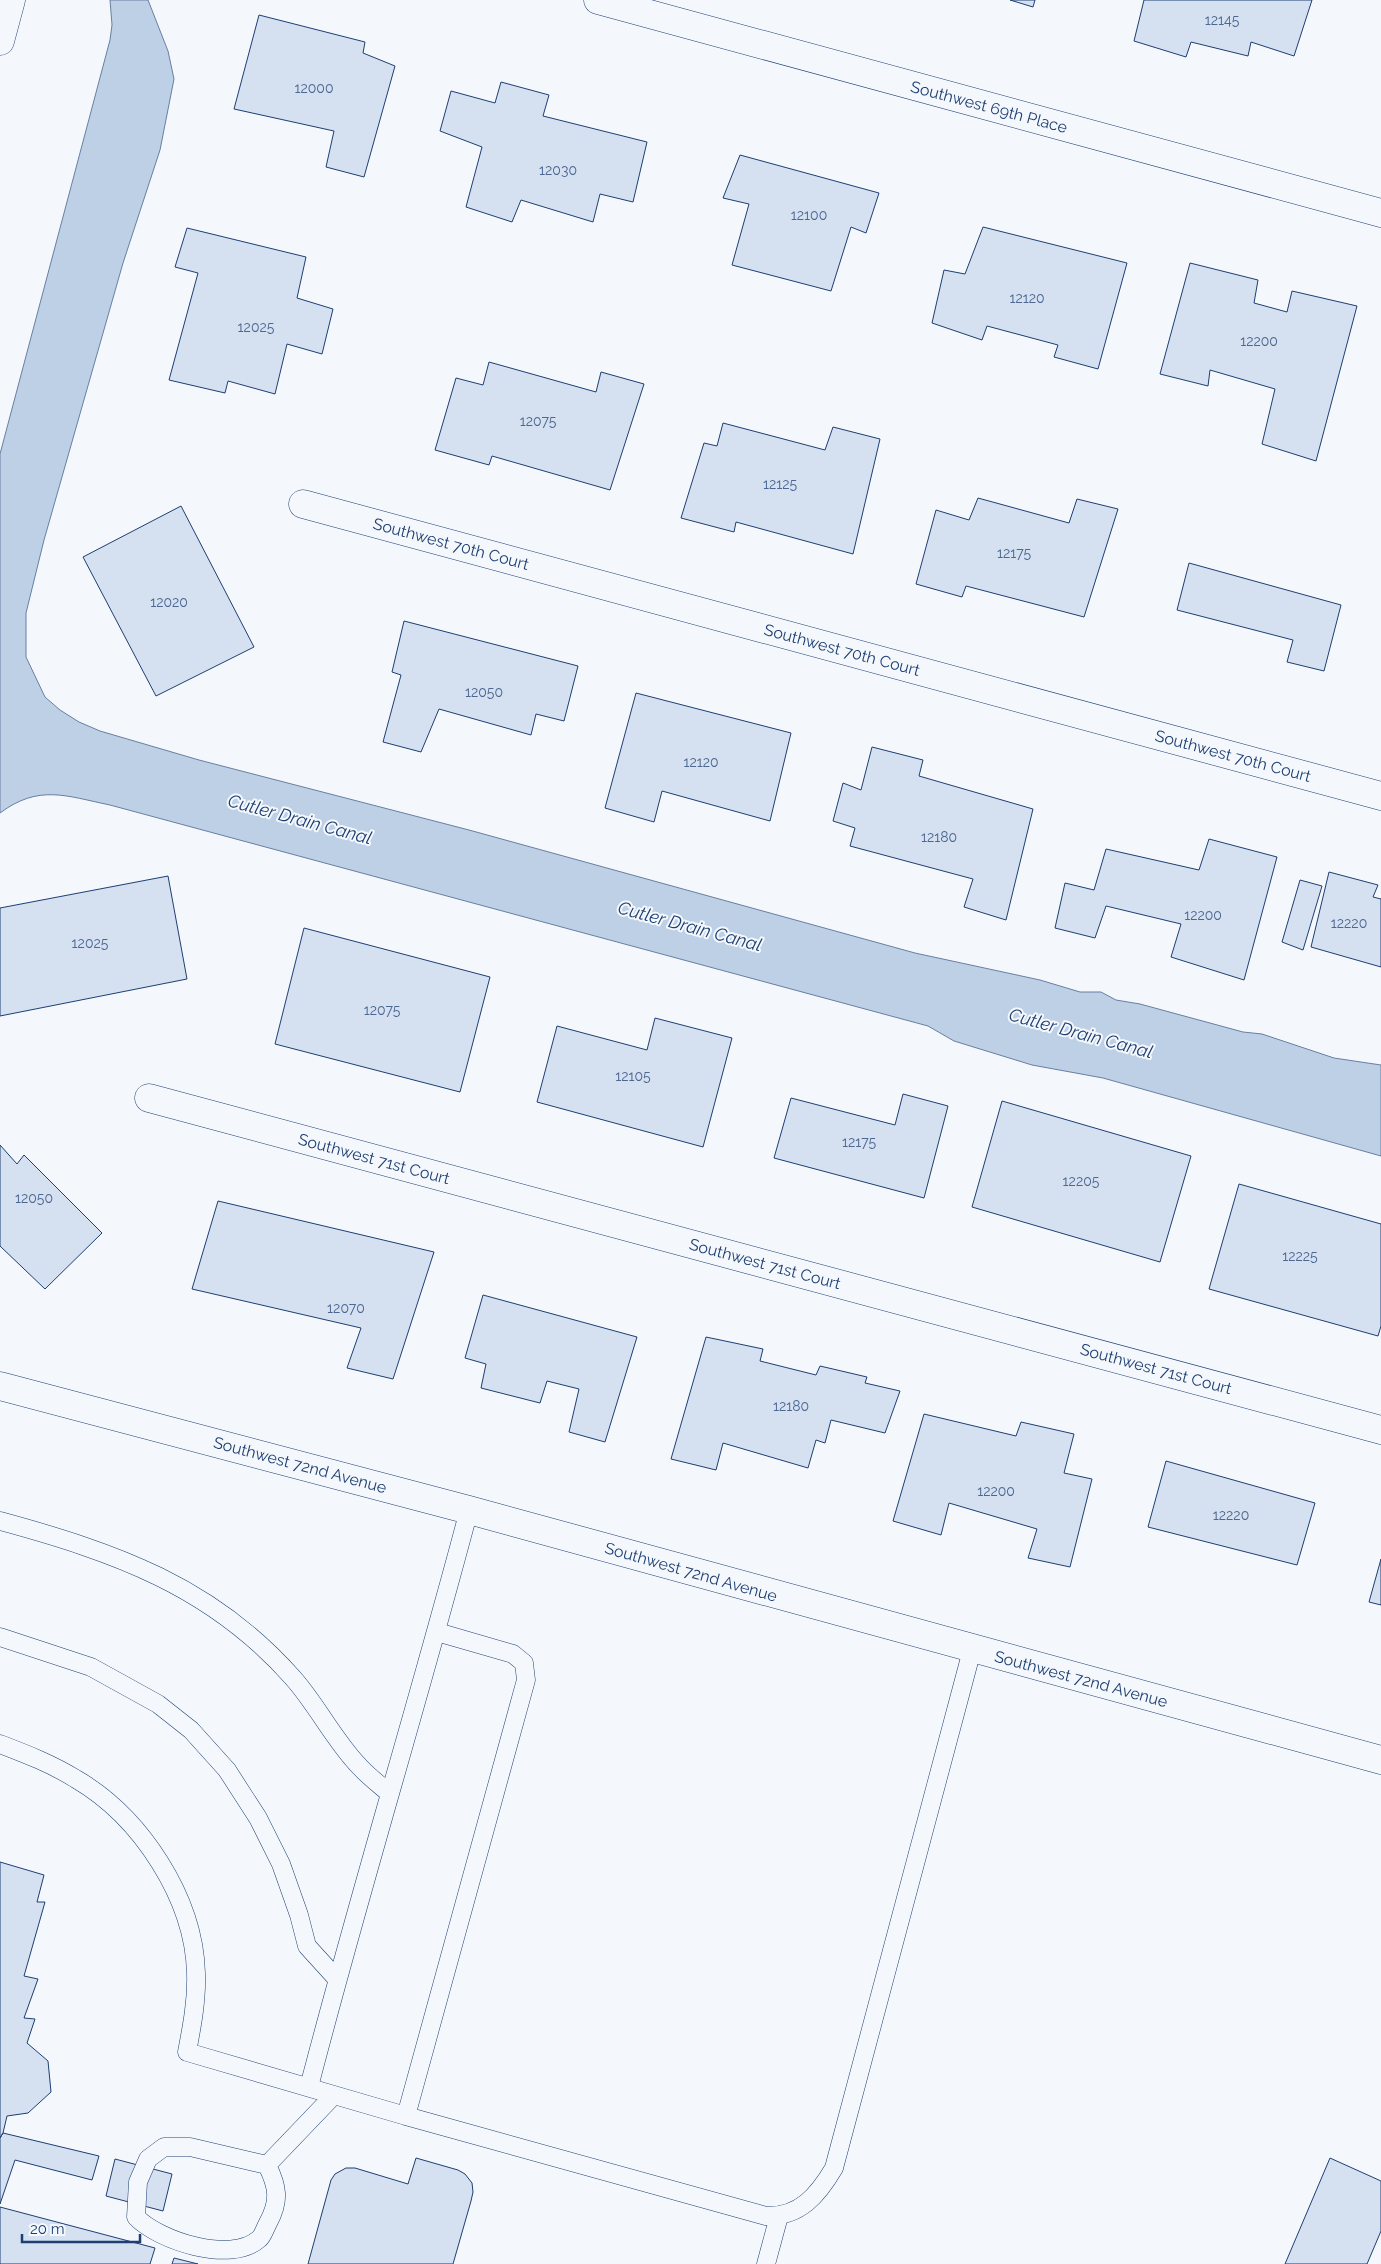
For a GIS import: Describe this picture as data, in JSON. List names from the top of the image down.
{
  "streets": {
    "street": [
      "Southwest 69th Place",
      "Southwest 70th Court",
      "Southwest 71st Court",
      "Southwest 72nd Avenue"
    ]
  },
  "water": ["Cutler Drain Canal"],
  "house_numbers": [
    "12145",
    "12000",
    "12030",
    "12100",
    "12120",
    "12025",
    "12200",
    "12075",
    "12125",
    "12175",
    "12020",
    "12050",
    "12120",
    "12180",
    "12200",
    "12220",
    "12025",
    "12075",
    "12105",
    "12175",
    "12205",
    "12050",
    "12225",
    "12070",
    "12180",
    "12200",
    "12220"
  ],
  "scale_bar": "20 m"
}
